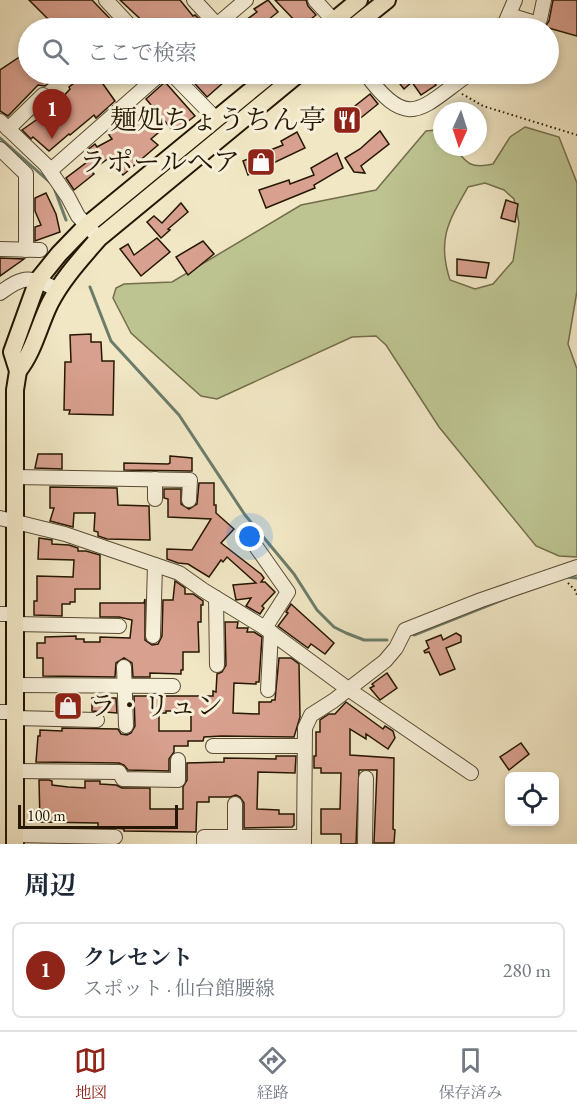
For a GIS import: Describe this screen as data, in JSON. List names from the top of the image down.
{
  "places": {
    "restaurant": ["麺処ちょうちん亭"],
    "shop": ["ラポールヘア", "ラ・リュン"]
  },
  "scale_bar": "100 m",
  "north": "bottom",
  "page": {
    "search": "ここで検索",
    "pins": "1",
    "scale": "100 m",
    "heading": "周辺",
    "list": [
      {
        "mark": "1",
        "name": "クレセント",
        "note": "スポット · 仙台館腰線",
        "value": "280 m"
      }
    ],
    "nav": ["地図", "経路", "保存済み"]
  }
}
